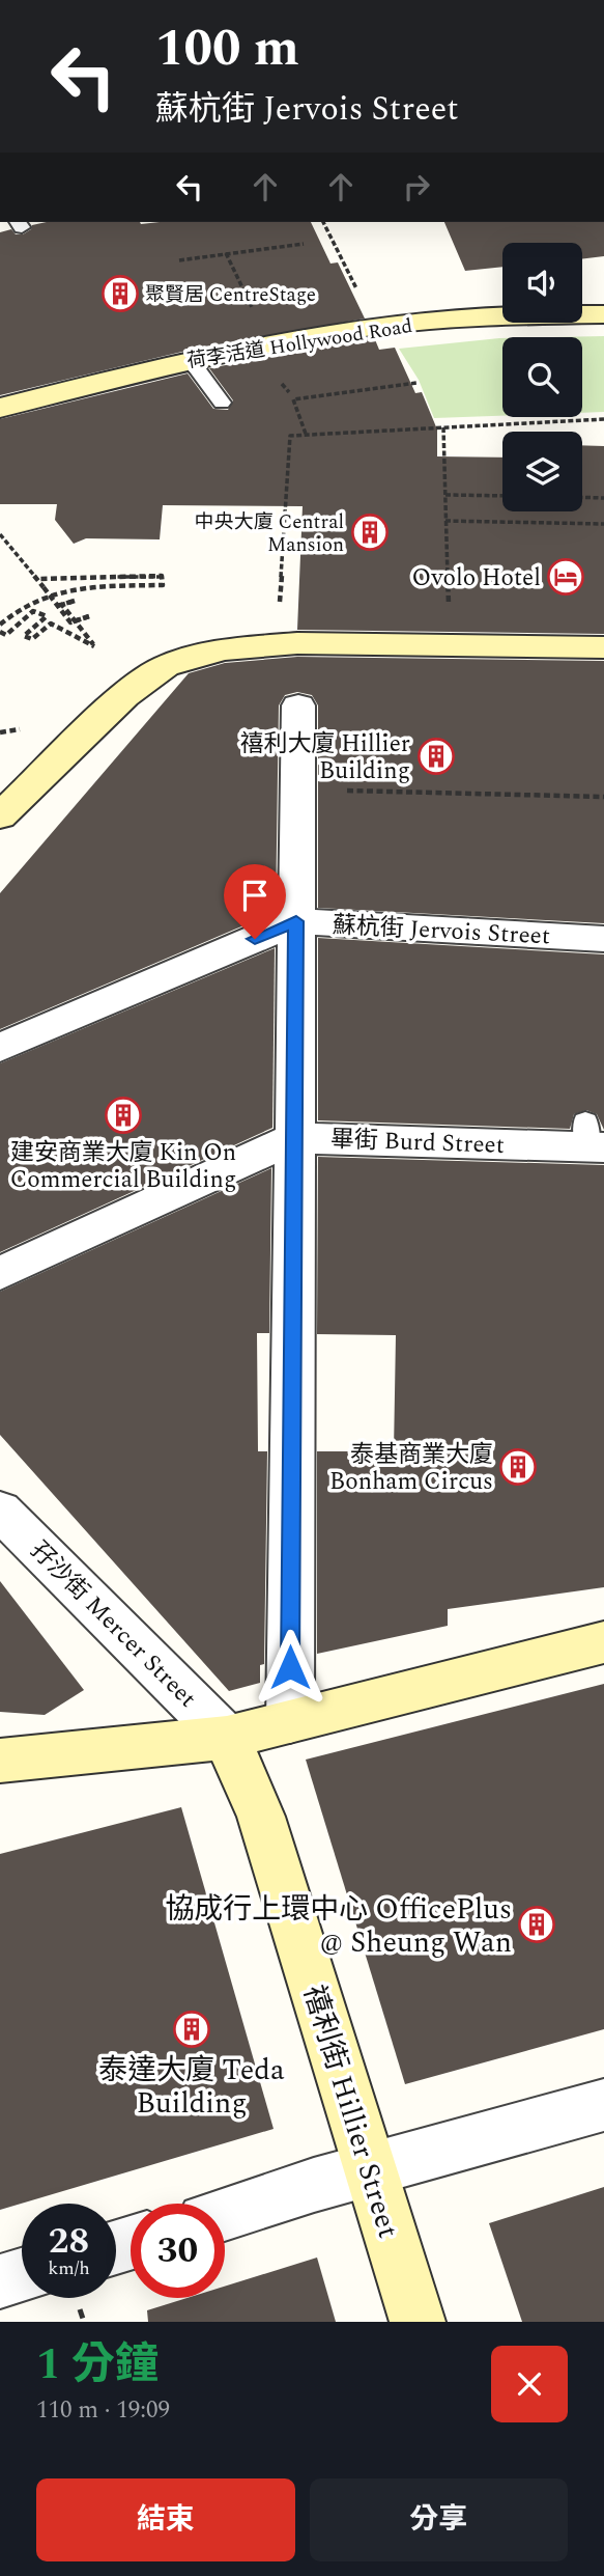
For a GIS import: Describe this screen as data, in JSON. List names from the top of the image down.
{
  "streets": {
    "street": [
      "荷李活道 Hollywood Road",
      "蘇杭街 Jervois Street",
      "畢街 Burd Street",
      "孖沙街 Mercer Street",
      "禧利街 Hillier Street"
    ]
  },
  "crossings": [
    ["孖沙街 Mercer Street", "禧利街 Hillier Street"]
  ],
  "places": {
    "building": [
      "聚賢居 CentreStage",
      "中央大廈 Central Mansion",
      "禧利大廈 Hillier Building",
      "建安商業大廈 Kin On Commercial Building",
      "泰基商業大廈 Bonham Circus",
      "協成行上環中心 OfficePlus @ Sheung Wan",
      "泰達大廈 Teda Building"
    ],
    "hotel": ["Ovolo Hotel"]
  },
  "page": {
    "turn": ["100 m", "蘇杭街 Jervois Street"],
    "speed": "28 km/h",
    "limit": "30",
    "heading": ["1 分鐘", "110 m · 19:09"],
    "buttons": ["結束", "分享"]
  }
}
